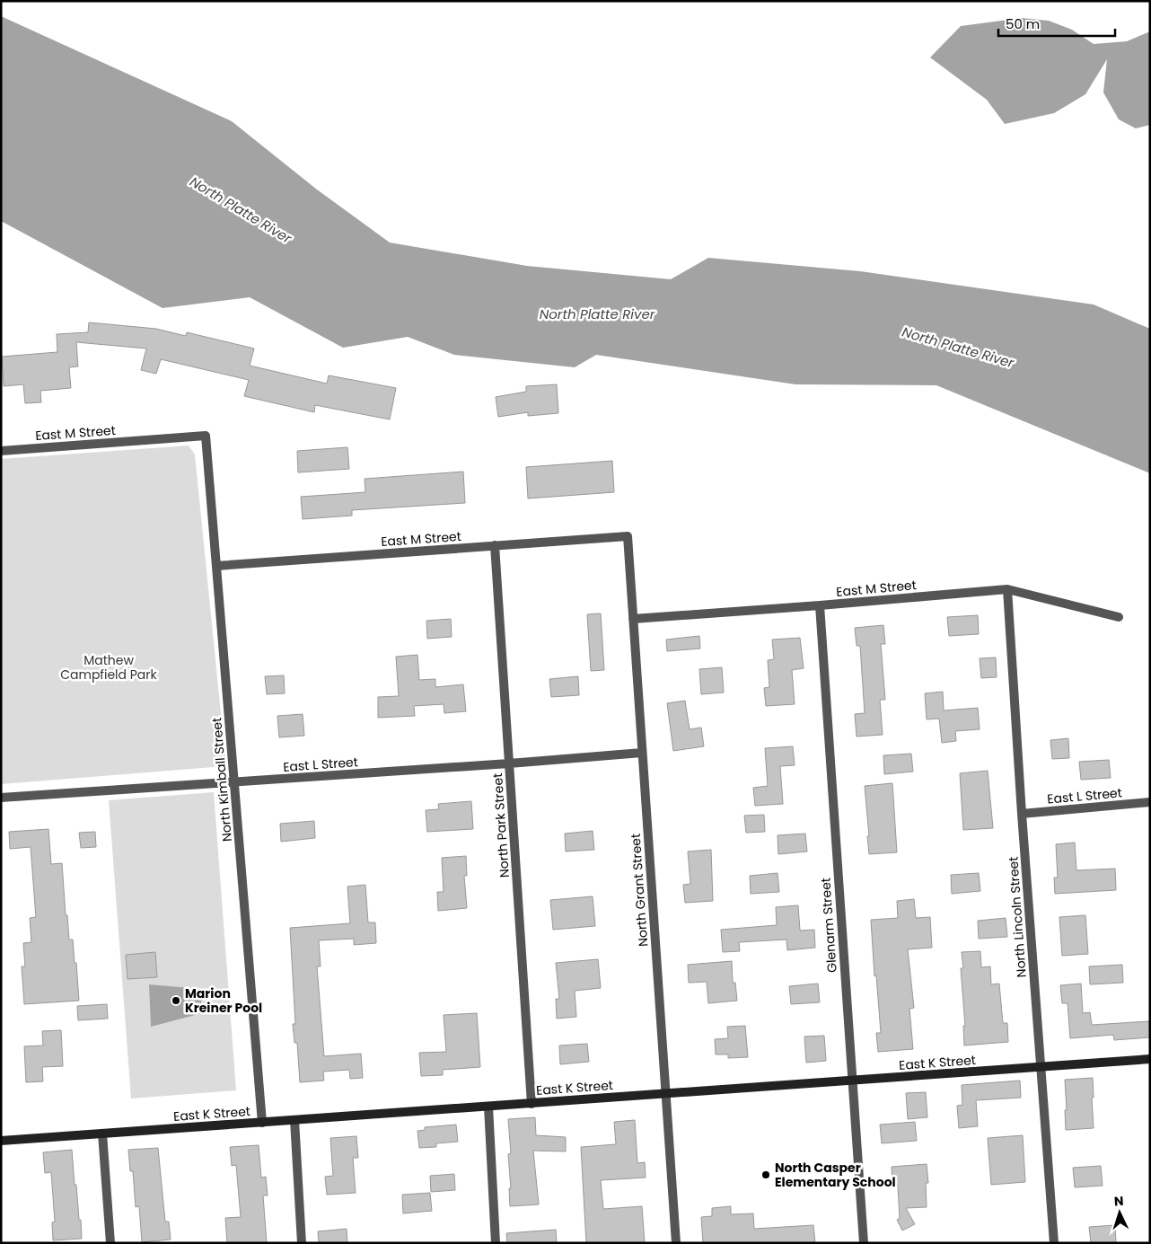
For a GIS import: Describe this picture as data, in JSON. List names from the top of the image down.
{
  "streets": {
    "street": [
      "East M Street",
      "East L Street",
      "North Kimball Street",
      "North Park Street",
      "North Grant Street",
      "North Lincoln Street",
      "Glenarm Street",
      "East K Street"
    ]
  },
  "crossings": [
    ["East M Street", "North Kimball Street"],
    ["East M Street", "North Park Street"],
    ["East M Street", "North Grant Street"],
    ["East M Street", "North Lincoln Street"],
    ["East M Street", "Glenarm Street"],
    ["East L Street", "North Kimball Street"],
    ["East L Street", "North Park Street"],
    ["East L Street", "North Grant Street"],
    ["East L Street", "North Lincoln Street"],
    ["North Kimball Street", "East K Street"],
    ["North Park Street", "East K Street"],
    ["North Grant Street", "East K Street"],
    ["North Lincoln Street", "East K Street"],
    ["Glenarm Street", "East K Street"]
  ],
  "water": ["North Platte River"],
  "parks": ["Mathew Campfield Park"],
  "places": ["Marion Kreiner Pool", "North Casper Elementary School"],
  "scale_bar": "50 m",
  "north": "top"
}
